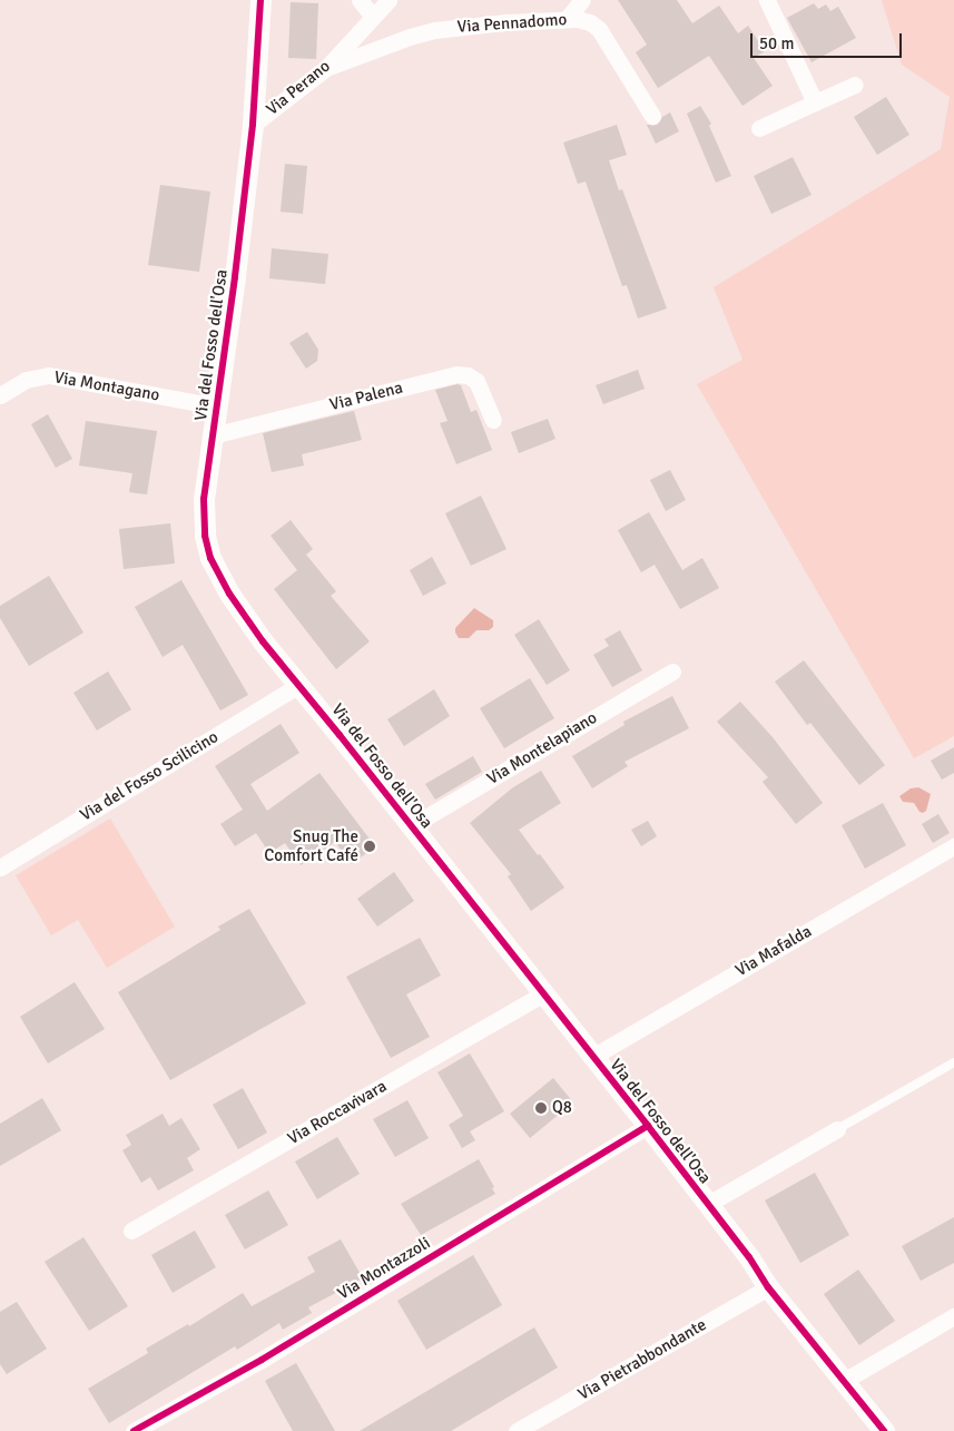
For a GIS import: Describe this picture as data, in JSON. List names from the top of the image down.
{
  "streets": {
    "street": [
      "Via Pennadomo",
      "Via Perano",
      "Via del Fosso dell'Osa",
      "Via Montagano",
      "Via Palena",
      "Via Montelapiano",
      "Via del Fosso Scilicino",
      "Via Mafalda",
      "Via Roccavivara",
      "Via Montazzoli",
      "Via Pietrabbondante"
    ]
  },
  "crossings": [
    ["Via Pennadomo", "Via Perano"],
    ["Via Perano", "Via del Fosso dell'Osa"],
    ["Via del Fosso dell'Osa", "Via Montagano"],
    ["Via del Fosso dell'Osa", "Via Palena"],
    ["Via del Fosso dell'Osa", "Via Montelapiano"],
    ["Via del Fosso dell'Osa", "Via del Fosso Scilicino"],
    ["Via del Fosso dell'Osa", "Via Mafalda"],
    ["Via del Fosso dell'Osa", "Via Roccavivara"],
    ["Via del Fosso dell'Osa", "Via Montazzoli"],
    ["Via del Fosso dell'Osa", "Via Pietrabbondante"]
  ],
  "places": ["Snug The Comfort Café", "Q8"],
  "scale_bar": "50 m"
}
